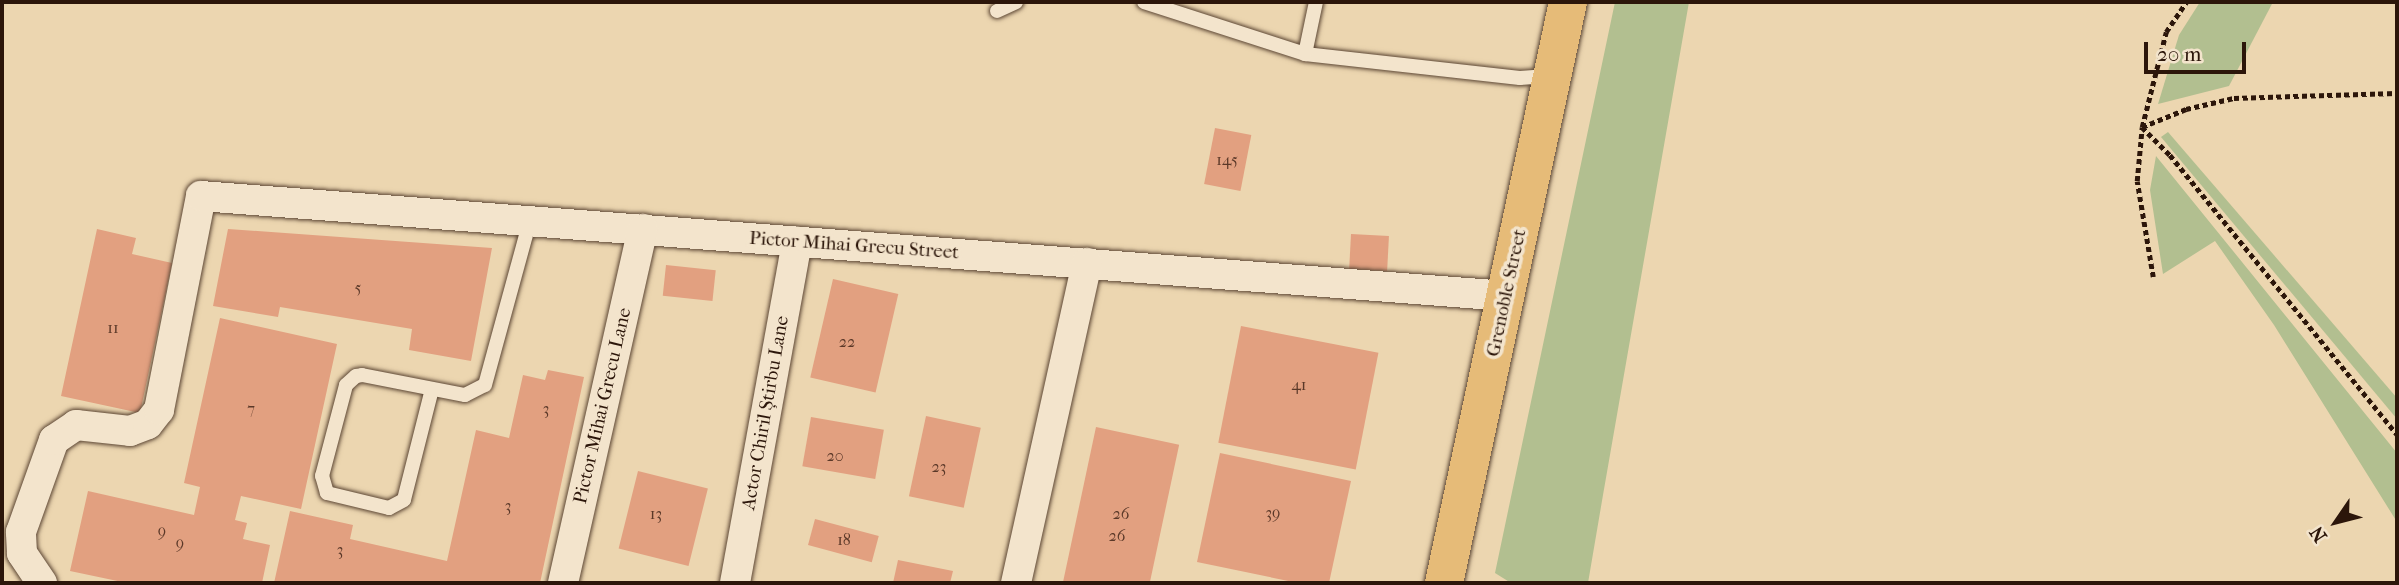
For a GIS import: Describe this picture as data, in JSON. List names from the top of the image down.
{
  "streets": {
    "main road": ["Grenoble Street"],
    "street": ["Pictor Mihai Grecu Street", "Pictor Mihai Grecu Lane", "Actor Chiril Știrbu Lane"]
  },
  "crossings": [
    ["Pictor Mihai Grecu Street", "Grenoble Street"],
    ["Pictor Mihai Grecu Street", "Pictor Mihai Grecu Lane"],
    ["Pictor Mihai Grecu Street", "Actor Chiril Știrbu Lane"]
  ],
  "house_numbers": [
    "145",
    "5",
    "11",
    "22",
    "41",
    "7",
    "3",
    "20",
    "23",
    "3",
    "39",
    "13",
    "26",
    "9",
    "26",
    "18",
    "9",
    "3"
  ],
  "scale_bar": "20 m",
  "north": "bottom left"
}
